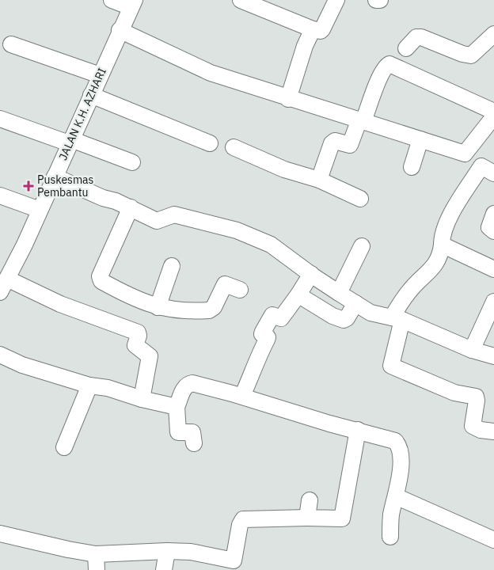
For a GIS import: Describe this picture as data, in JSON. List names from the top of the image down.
{
  "streets": {
    "street": ["JALAN K.H. AZHARI"]
  },
  "places": {
    "health": ["Puskesmas Pembantu"]
  }
}
